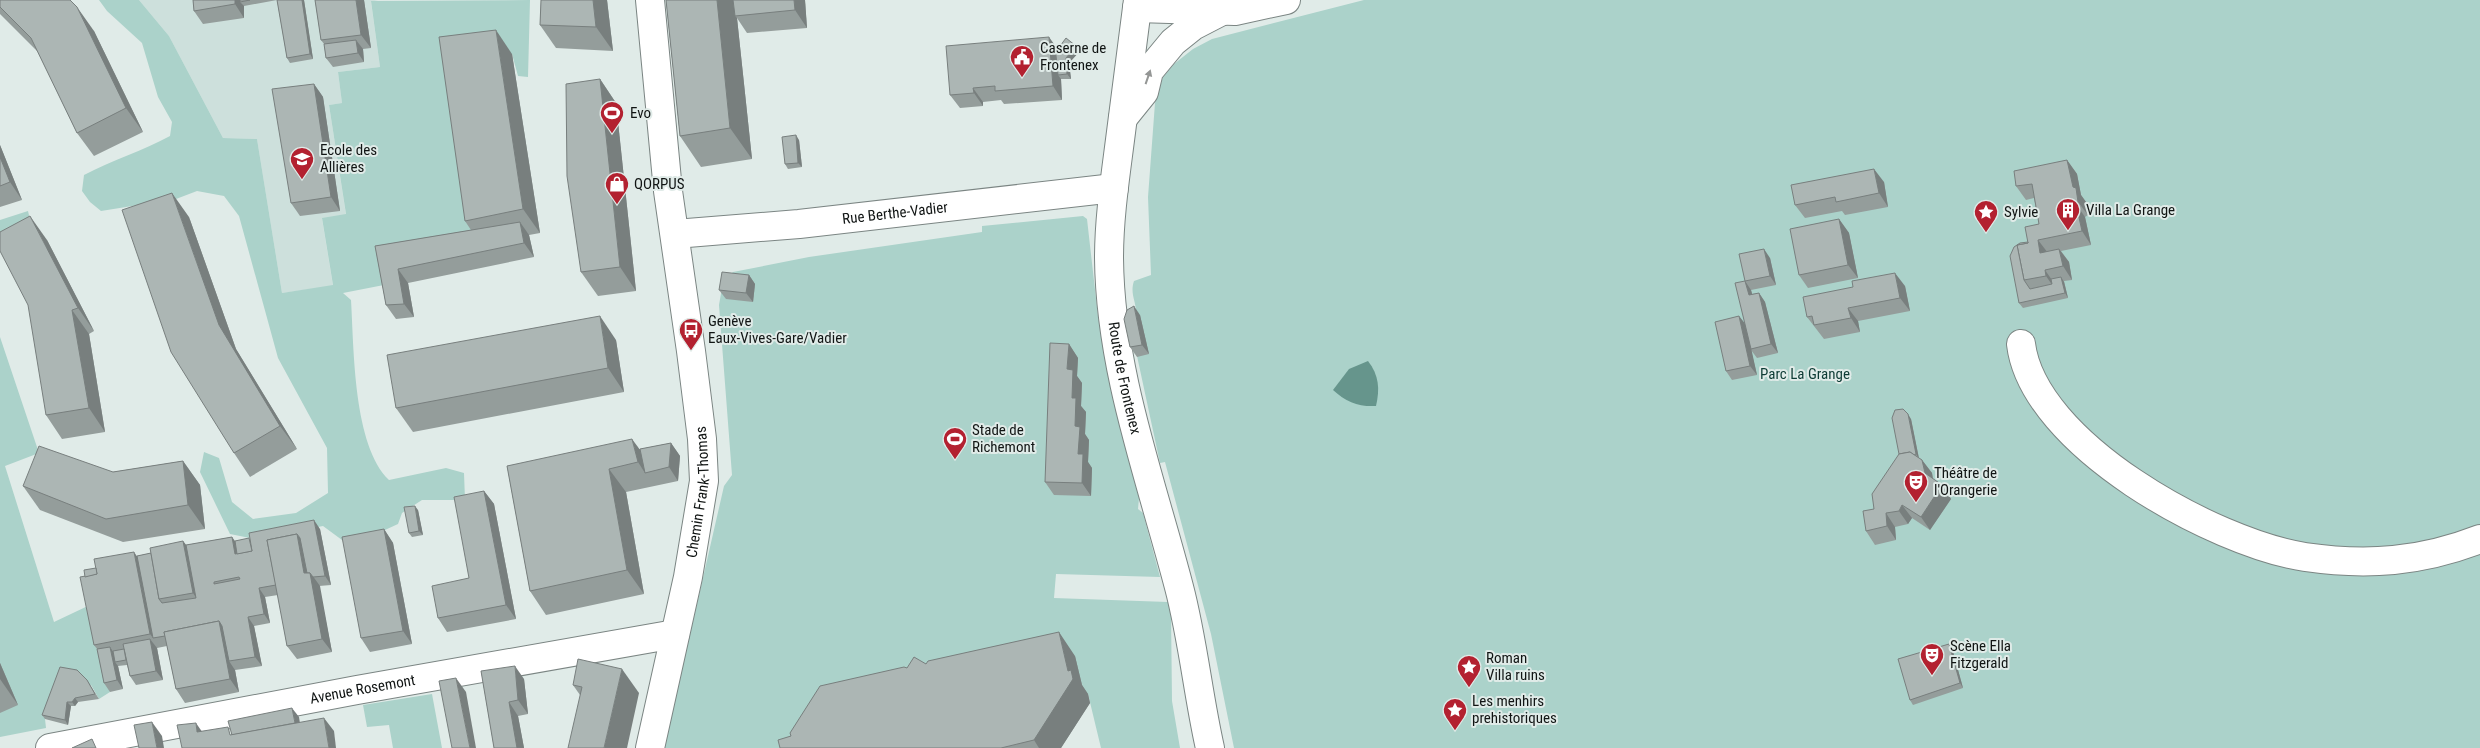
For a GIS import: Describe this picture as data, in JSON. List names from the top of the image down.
{
  "streets": {
    "street": [
      "Rue Berthe-Vadier",
      "Route de Frontenex",
      "Chemin Frank-Thomas",
      "Avenue Rosemont"
    ]
  },
  "crossings": [
    ["Rue Berthe-Vadier", "Route de Frontenex"],
    ["Rue Berthe-Vadier", "Chemin Frank-Thomas"],
    ["Chemin Frank-Thomas", "Avenue Rosemont"]
  ],
  "parks": ["Parc La Grange"],
  "places": {
    "public building": ["Caserne de Frontenex"],
    "sports": ["Evo", "Stade de Richemont"],
    "school or university": ["Ecole des Allières"],
    "shop": ["QORPUS"],
    "building": ["Villa La Grange"],
    "place": ["Sylvie", "Roman Villa ruins", "Les menhirs prehistoriques"],
    "bus stop": ["Genève Eaux-Vives-Gare/Vadier"],
    "theatre": ["Théâtre de l'Orangerie", "Scène Ella Fitzgerald"]
  }
}
